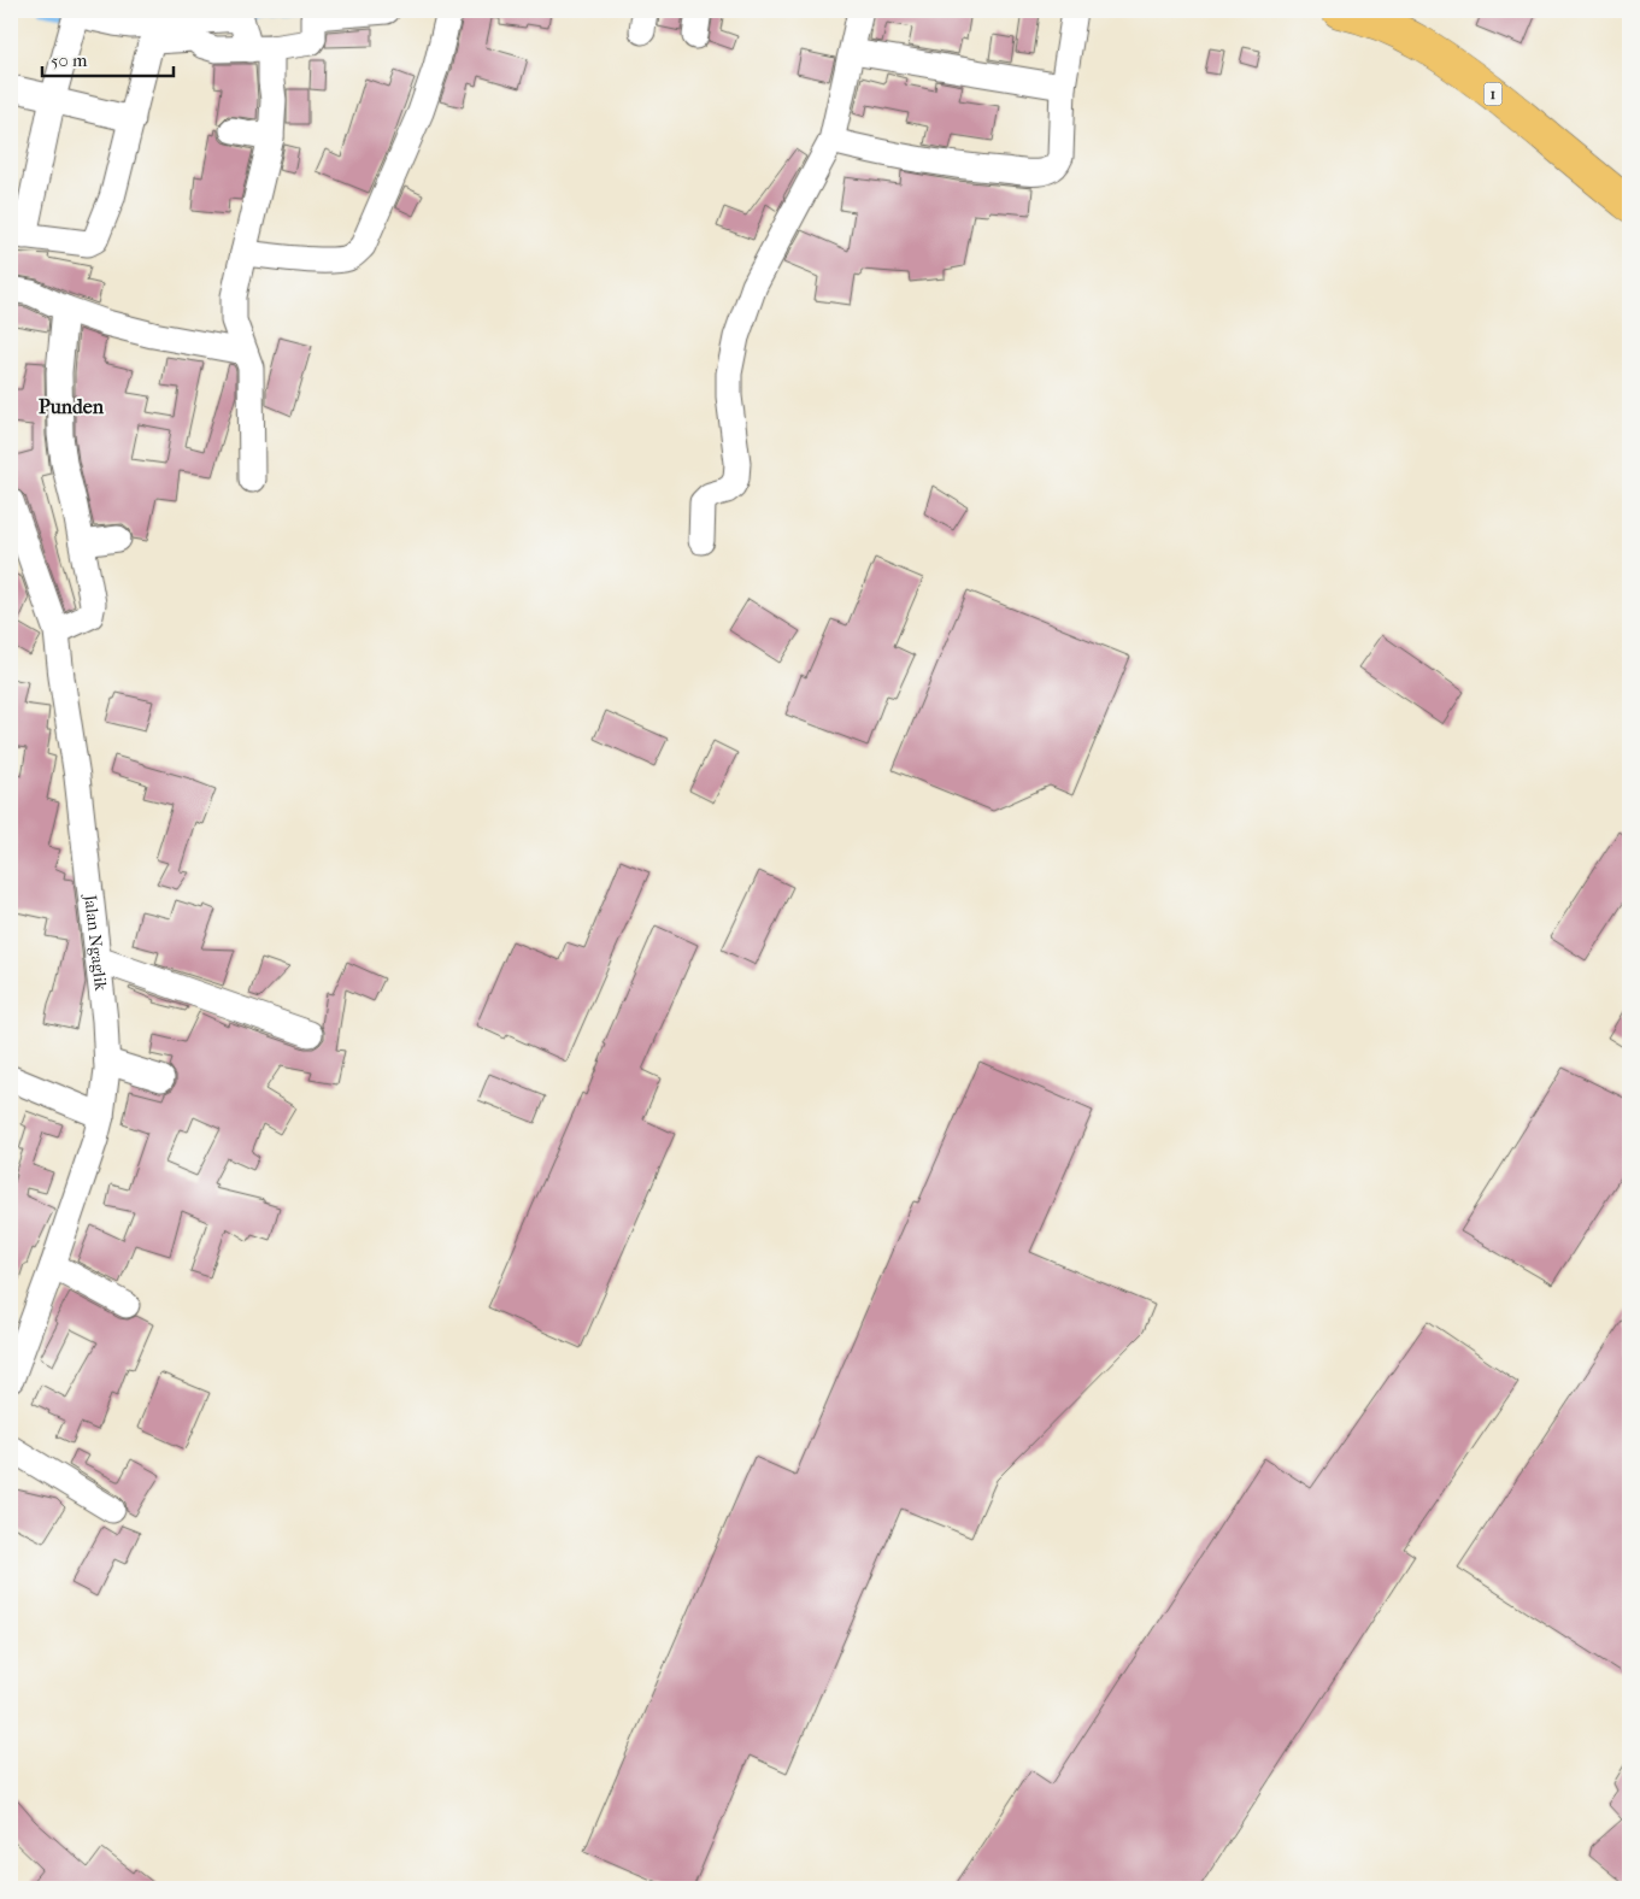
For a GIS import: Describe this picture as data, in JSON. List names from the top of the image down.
{
  "streets": {
    "main road": ["1"],
    "street": ["Jalan Ngaglik"]
  },
  "districts": ["Punden"],
  "scale_bar": "50 m"
}
